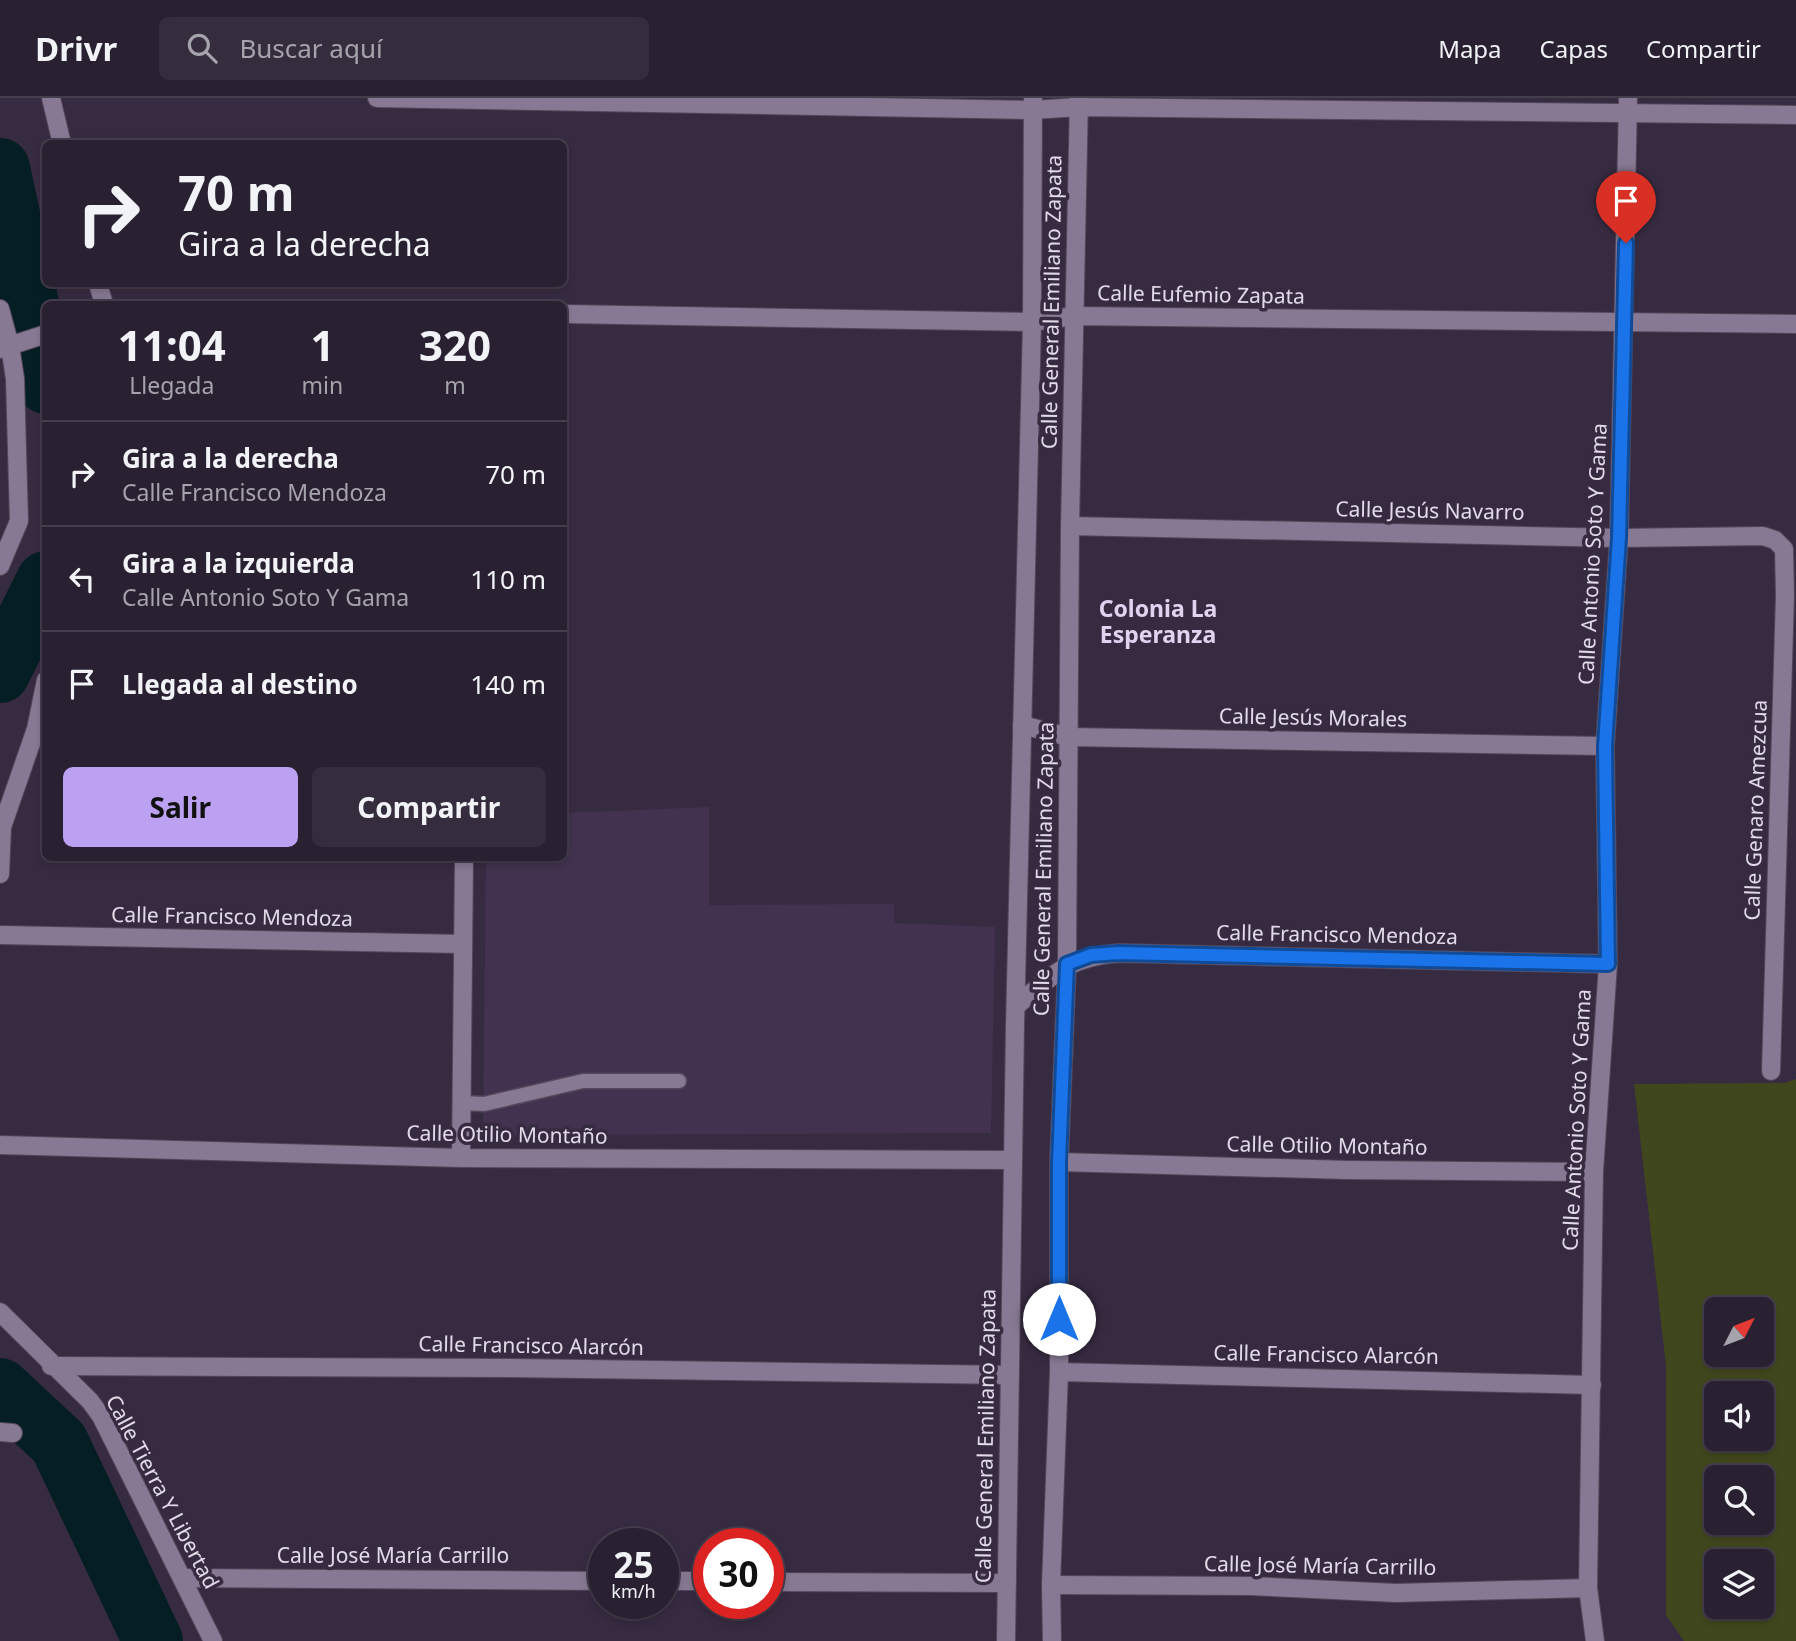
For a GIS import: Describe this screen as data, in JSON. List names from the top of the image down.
{
  "streets": {
    "street": [
      "Calle Eufemio Zapata",
      "Calle General Emiliano Zapata",
      "Calle Jesús Navarro",
      "Calle Antonio Soto Y Gama",
      "Calle Jesús Morales",
      "Calle Genaro Amezcua",
      "Calle Francisco Mendoza",
      "Calle Otilio Montaño",
      "Calle Francisco Alarcón",
      "Calle Tierra Y Libertad",
      "Calle José María Carrillo"
    ]
  },
  "crossings": [
    ["Calle Eufemio Zapata", "Calle General Emiliano Zapata"],
    ["Calle Eufemio Zapata", "Calle Antonio Soto Y Gama"],
    ["Calle General Emiliano Zapata", "Calle Jesús Navarro"],
    ["Calle General Emiliano Zapata", "Calle Jesús Morales"],
    ["Calle General Emiliano Zapata", "Calle Francisco Mendoza"],
    ["Calle General Emiliano Zapata", "Calle Otilio Montaño"],
    ["Calle General Emiliano Zapata", "Calle Francisco Alarcón"],
    ["Calle General Emiliano Zapata", "Calle José María Carrillo"],
    ["Calle Jesús Navarro", "Calle Antonio Soto Y Gama"],
    ["Calle Jesús Navarro", "Calle Genaro Amezcua"],
    ["Calle Antonio Soto Y Gama", "Calle Jesús Morales"],
    ["Calle Antonio Soto Y Gama", "Calle Francisco Mendoza"],
    ["Calle Antonio Soto Y Gama", "Calle Otilio Montaño"],
    ["Calle Antonio Soto Y Gama", "Calle Francisco Alarcón"],
    ["Calle Antonio Soto Y Gama", "Calle José María Carrillo"],
    ["Calle Francisco Alarcón", "Calle Tierra Y Libertad"],
    ["Calle Tierra Y Libertad", "Calle José María Carrillo"]
  ],
  "districts": ["Colonia La Esperanza"],
  "north": "top right",
  "page": {
    "header": "Drivr",
    "search": "Buscar aquí",
    "nav": ["Mapa", "Capas", "Compartir"],
    "turn": ["70 m", "Gira a la derecha"],
    "eta": [
      "11:04",
      "Llegada",
      "1",
      "min",
      "320",
      "m"
    ],
    "list": [
      {
        "name": "Gira a la derecha",
        "note": "Calle Francisco Mendoza",
        "value": "70 m"
      },
      {
        "name": "Gira a la izquierda",
        "note": "Calle Antonio Soto Y Gama",
        "value": "110 m"
      },
      {
        "name": "Llegada al destino",
        "value": "140 m"
      }
    ],
    "buttons": ["Salir", "Compartir"],
    "speed": "25 km/h",
    "limit": "30"
  }
}
